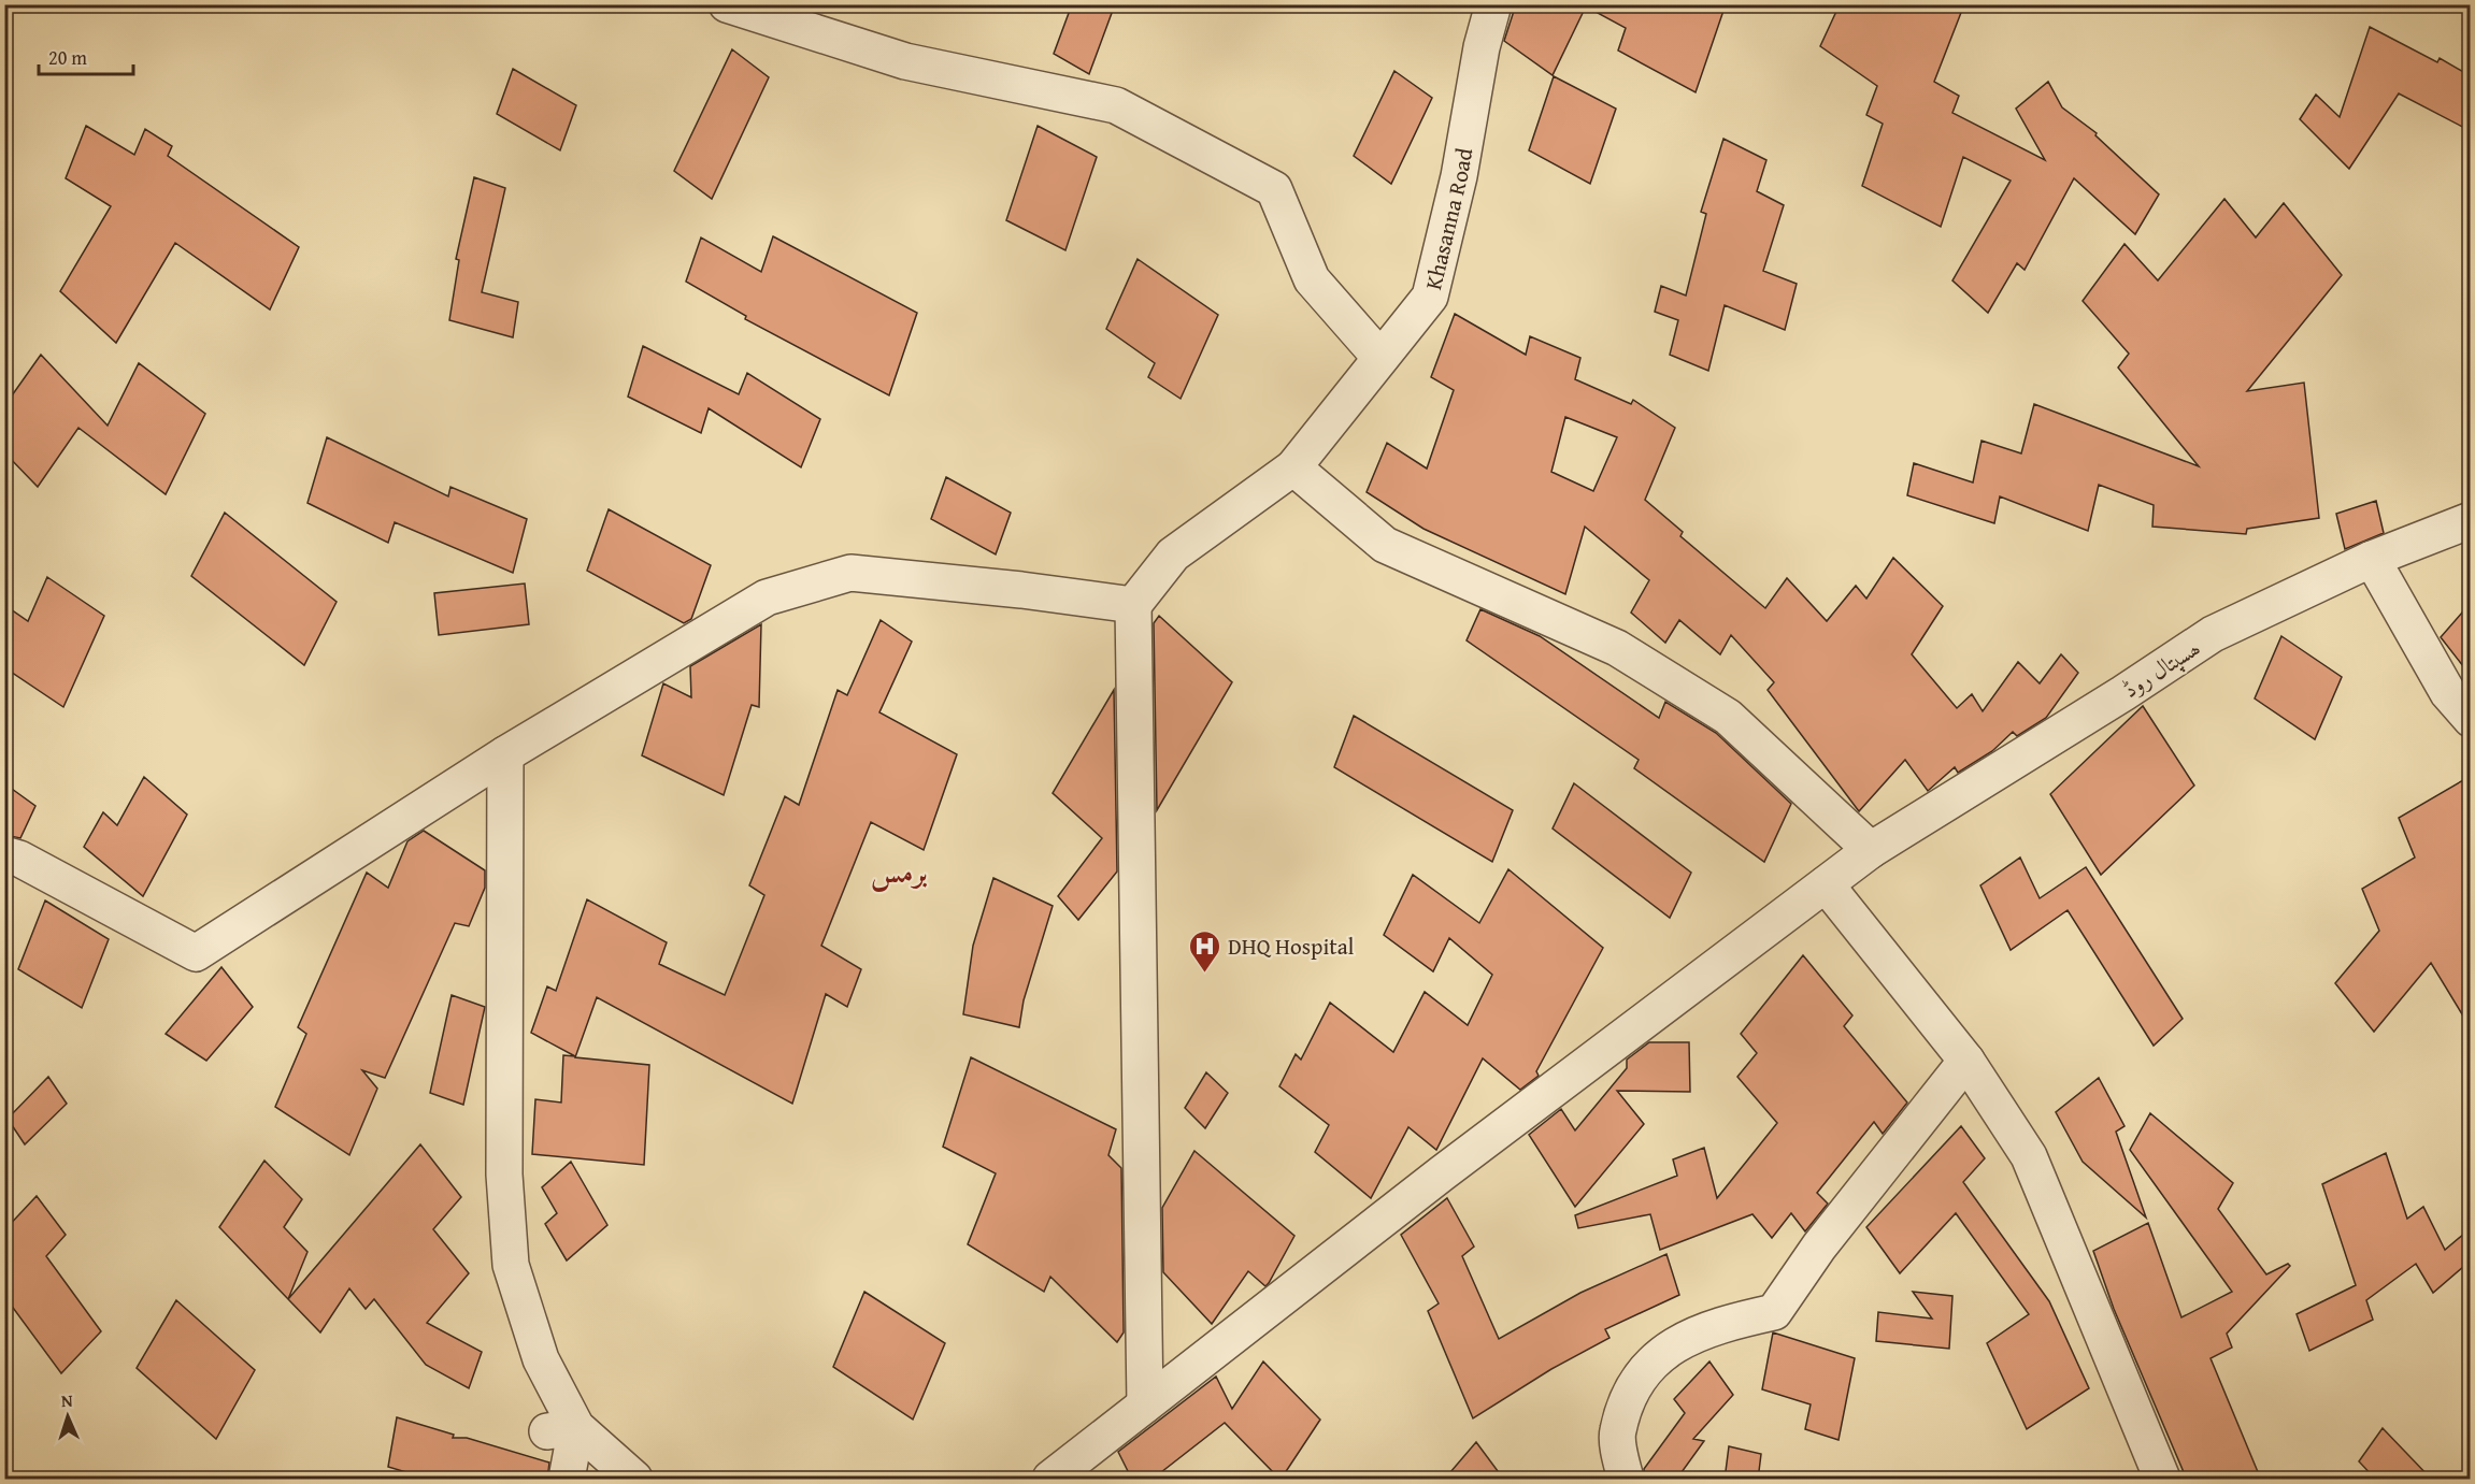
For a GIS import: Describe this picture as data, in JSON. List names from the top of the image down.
{
  "streets": {
    "street": ["Khasanna Road", "ھسپتال روڈ"]
  },
  "districts": ["برمس"],
  "places": {
    "hospital": ["DHQ Hospital"]
  },
  "scale_bar": "20 m",
  "north": "top"
}
